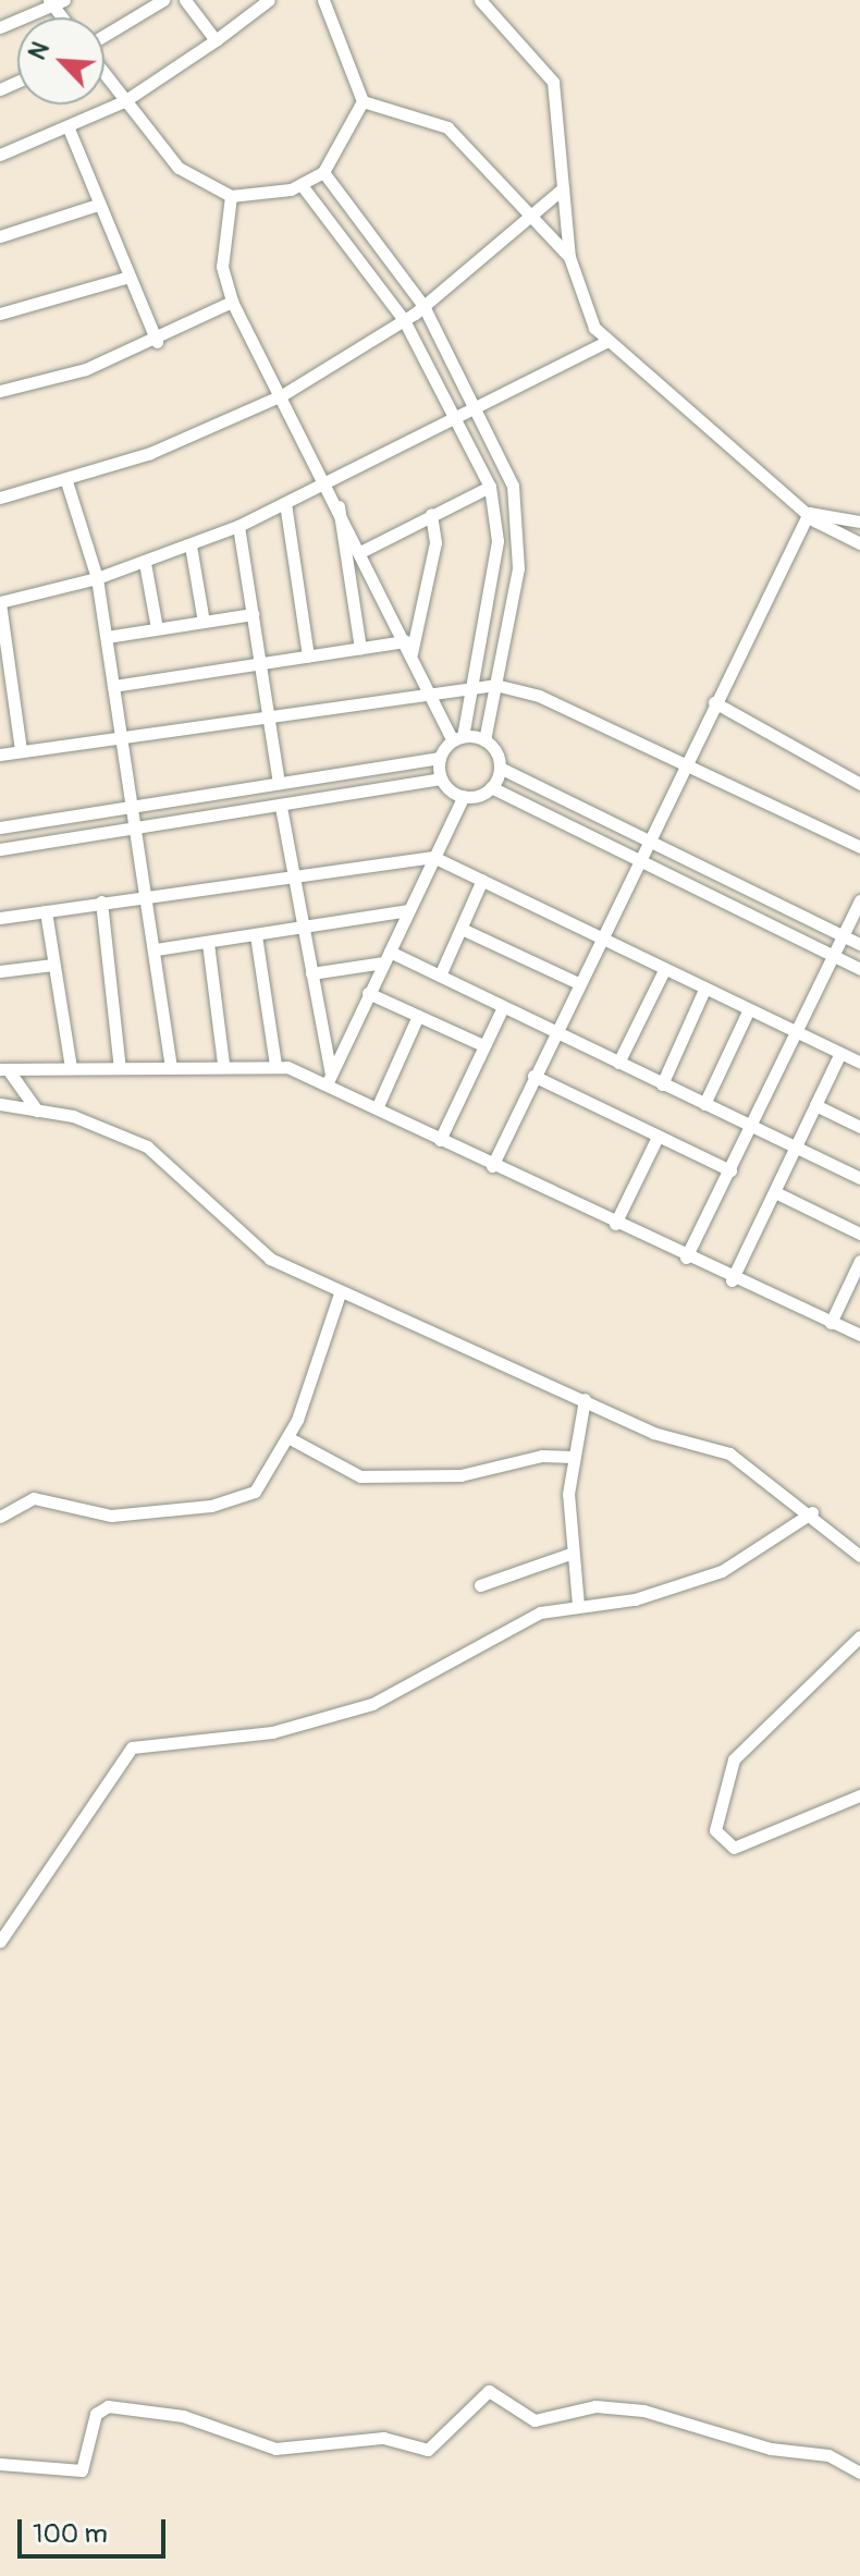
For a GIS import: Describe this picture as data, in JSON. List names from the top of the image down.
{
  "scale_bar": "100 m",
  "north": "top left"
}
